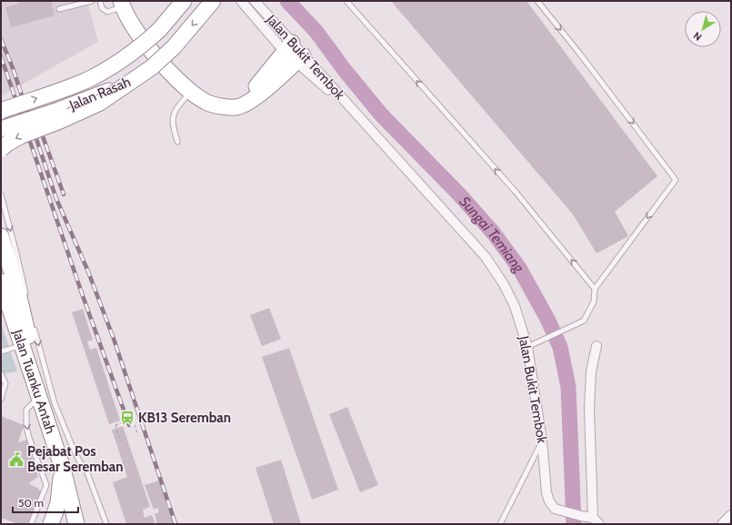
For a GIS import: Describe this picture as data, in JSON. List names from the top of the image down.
{
  "streets": {
    "highway": ["Jalan Rasah", "Jalan Tuanku Antah"],
    "street": ["Jalan Bukit Tembok"]
  },
  "water": ["Sungai Temiang"],
  "places": {
    "station": ["KB13 Seremban"],
    "public building": ["Pejabat Pos Besar Seremban"]
  },
  "scale_bar": "50 m",
  "north": "bottom left"
}
